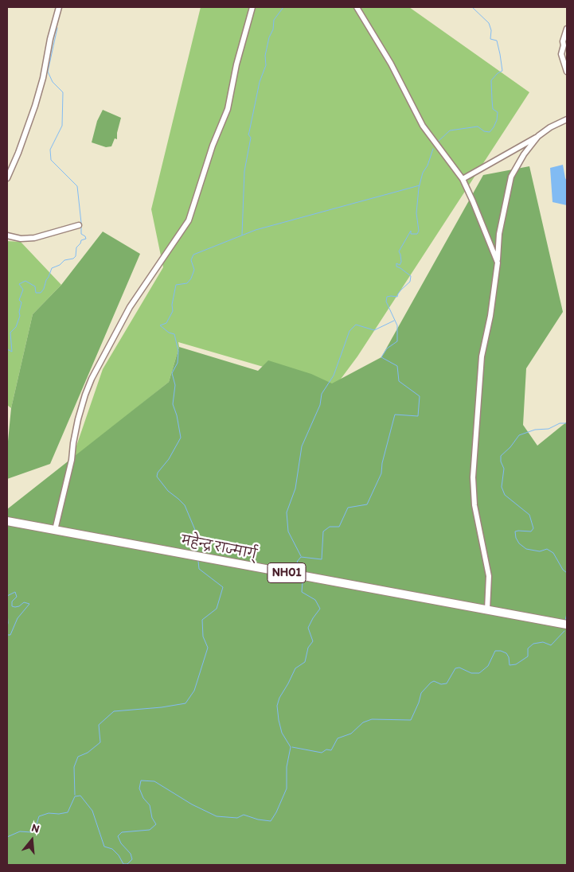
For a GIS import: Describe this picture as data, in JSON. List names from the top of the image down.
{
  "streets": {
    "highway": ["महेन्द्र राज्मार्ग्", "NH01"]
  },
  "north": "top"
}
